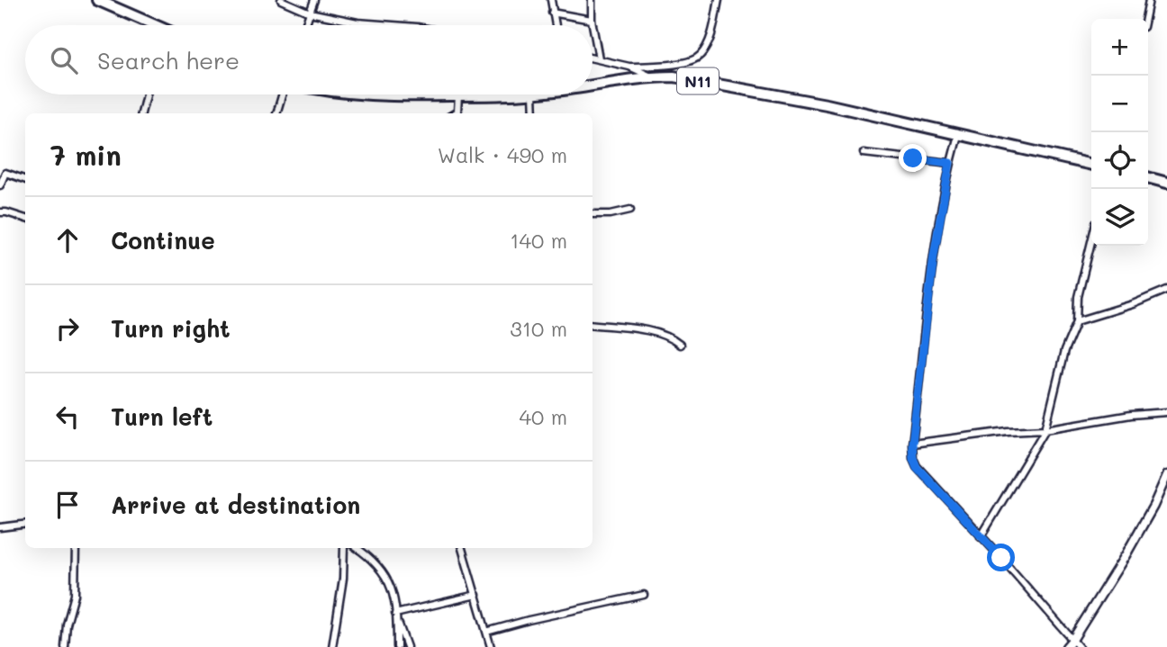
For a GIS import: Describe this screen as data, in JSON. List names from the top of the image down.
{
  "streets": {
    "highway": ["N11"]
  },
  "page": {
    "map_buttons": ["+", "−"],
    "search": "Search here",
    "heading": ["7 min", "Walk · 490 m"],
    "list": [
      ["Continue", "140 m"],
      ["Turn right", "310 m"],
      ["Turn left", "40 m"],
      "Arrive at destination"
    ]
  }
}
